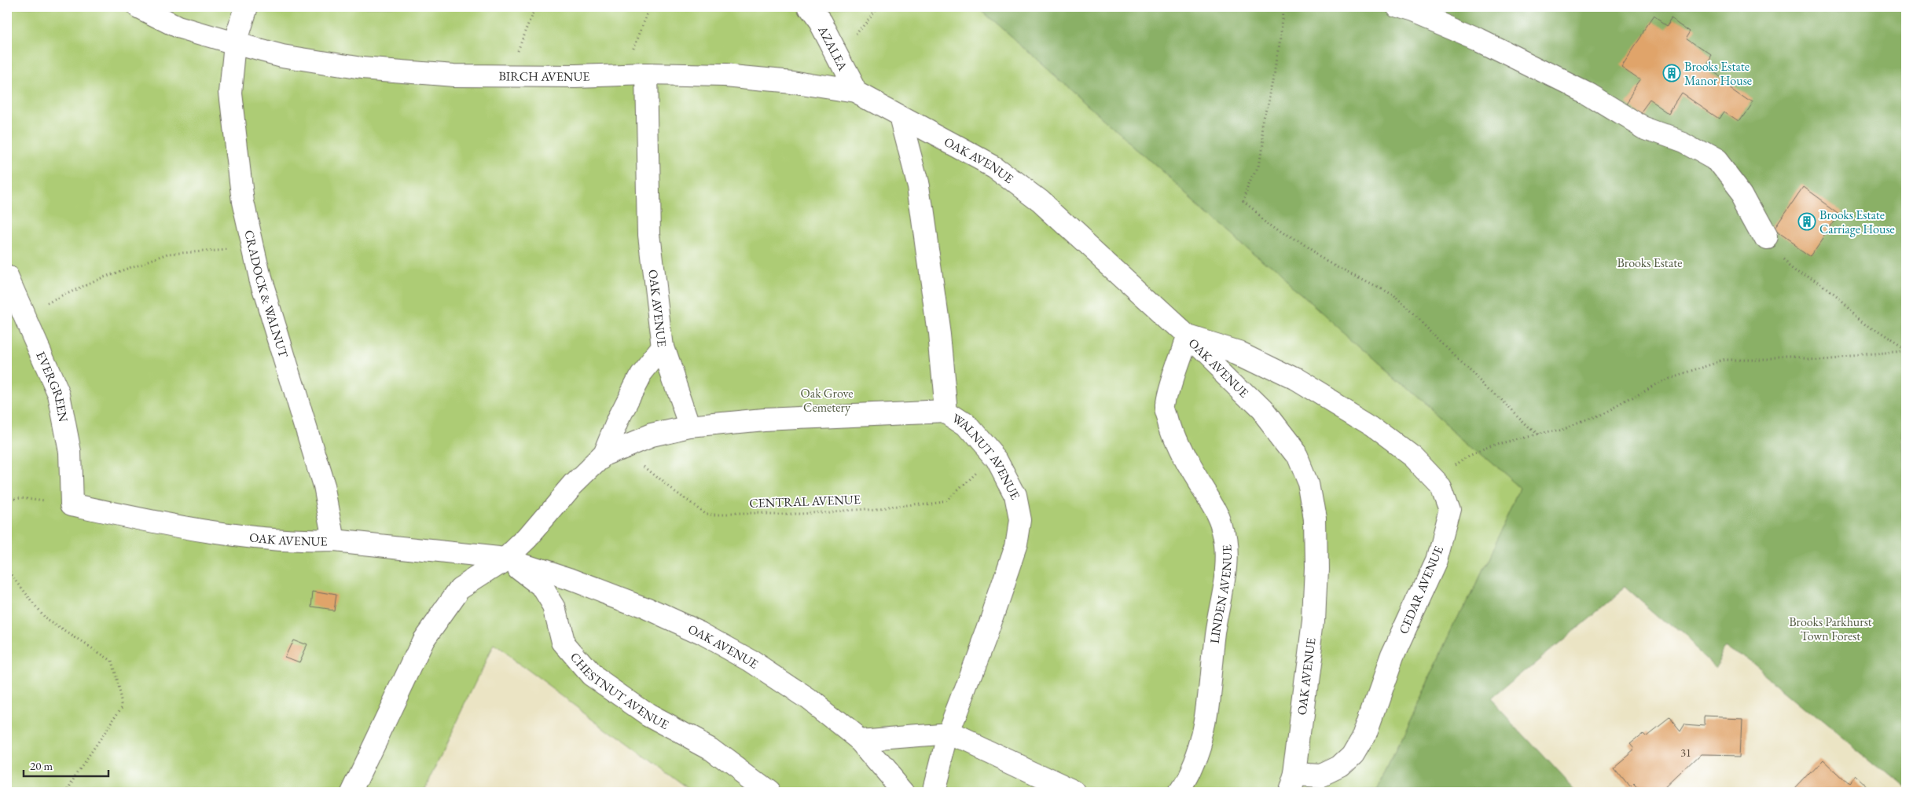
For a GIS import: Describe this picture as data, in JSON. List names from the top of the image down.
{
  "streets": {
    "lane": [
      "AZALEA",
      "BIRCH AVENUE",
      "OAK AVENUE",
      "CRADOCK & WALNUT",
      "EVERGREEN",
      "WALNUT AVENUE",
      "CEDAR AVENUE",
      "LINDEN AVENUE",
      "CHESTNUT AVENUE"
    ],
    "path": ["CENTRAL AVENUE"]
  },
  "crossings": [
    ["AZALEA", "BIRCH AVENUE"],
    ["AZALEA", "OAK AVENUE"],
    ["BIRCH AVENUE", "OAK AVENUE"],
    ["BIRCH AVENUE", "CRADOCK & WALNUT"],
    ["OAK AVENUE", "CRADOCK & WALNUT"],
    ["OAK AVENUE", "EVERGREEN"],
    ["OAK AVENUE", "WALNUT AVENUE"],
    ["OAK AVENUE", "CENTRAL AVENUE"],
    ["OAK AVENUE", "CEDAR AVENUE"],
    ["OAK AVENUE", "LINDEN AVENUE"],
    ["OAK AVENUE", "CHESTNUT AVENUE"],
    ["WALNUT AVENUE", "CENTRAL AVENUE"],
    ["CEDAR AVENUE", "LINDEN AVENUE"]
  ],
  "parks": ["Brooks Estate", "Oak Grove Cemetery", "Brooks Parkhurst Town Forest"],
  "places": {
    "building": ["Brooks Estate Manor House", "Brooks Estate Carriage House"]
  },
  "house_numbers": ["31"],
  "scale_bar": "20 m"
}
